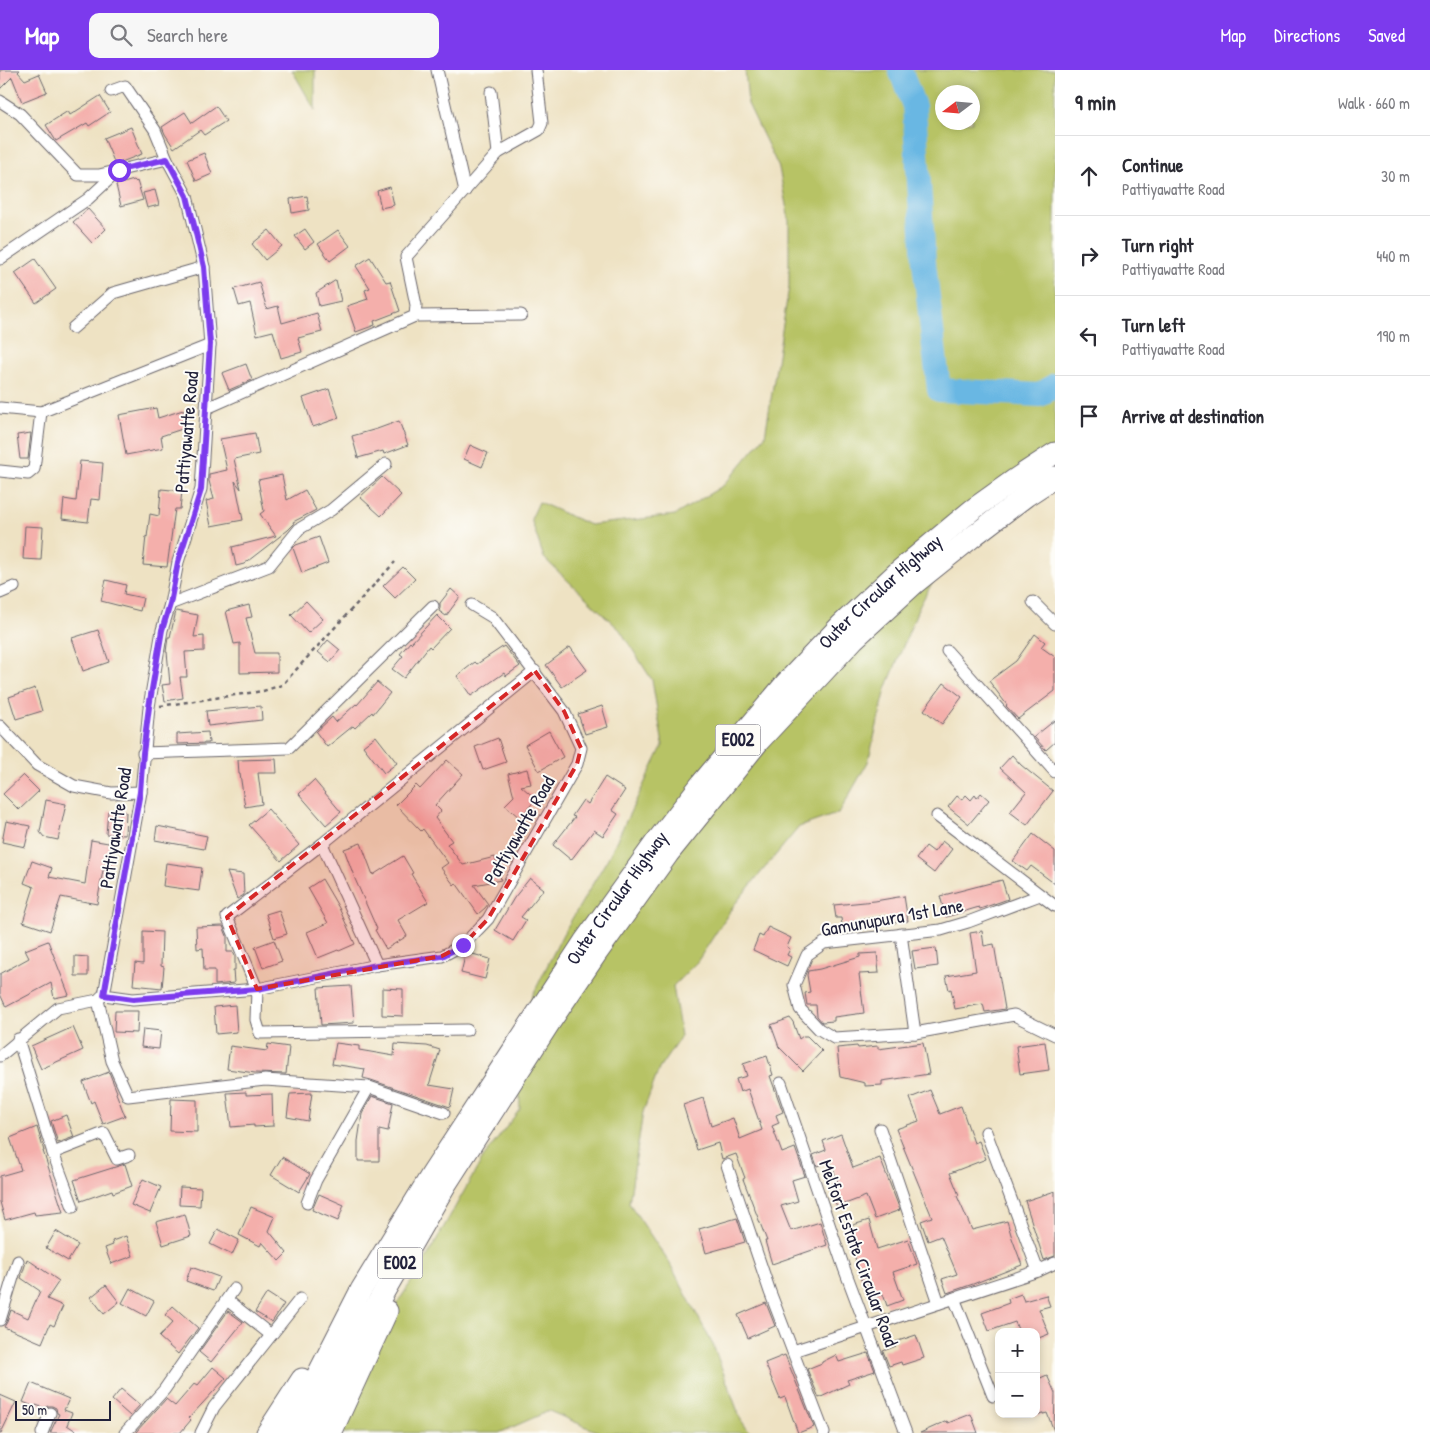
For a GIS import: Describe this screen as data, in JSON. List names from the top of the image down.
{
  "streets": {
    "highway": ["Outer Circular Highway", "E002"],
    "street": ["Pattiyawatte Road", "Gamunupura 1st Lane", "Melfort Estate Circular Road"]
  },
  "scale_bar": "50 m",
  "north": "left",
  "page": {
    "header": "Map",
    "search": "Search here",
    "nav": ["Map", "Directions", "Saved"],
    "heading": ["9 min", "Walk · 660 m"],
    "list": [
      ["Continue", "Pattiyawatte Road", "30 m"],
      ["Turn right", "Pattiyawatte Road", "440 m"],
      ["Turn left", "Pattiyawatte Road", "190 m"],
      "Arrive at destination"
    ],
    "map_buttons": ["+", "−"],
    "scale": "50 m"
  }
}
